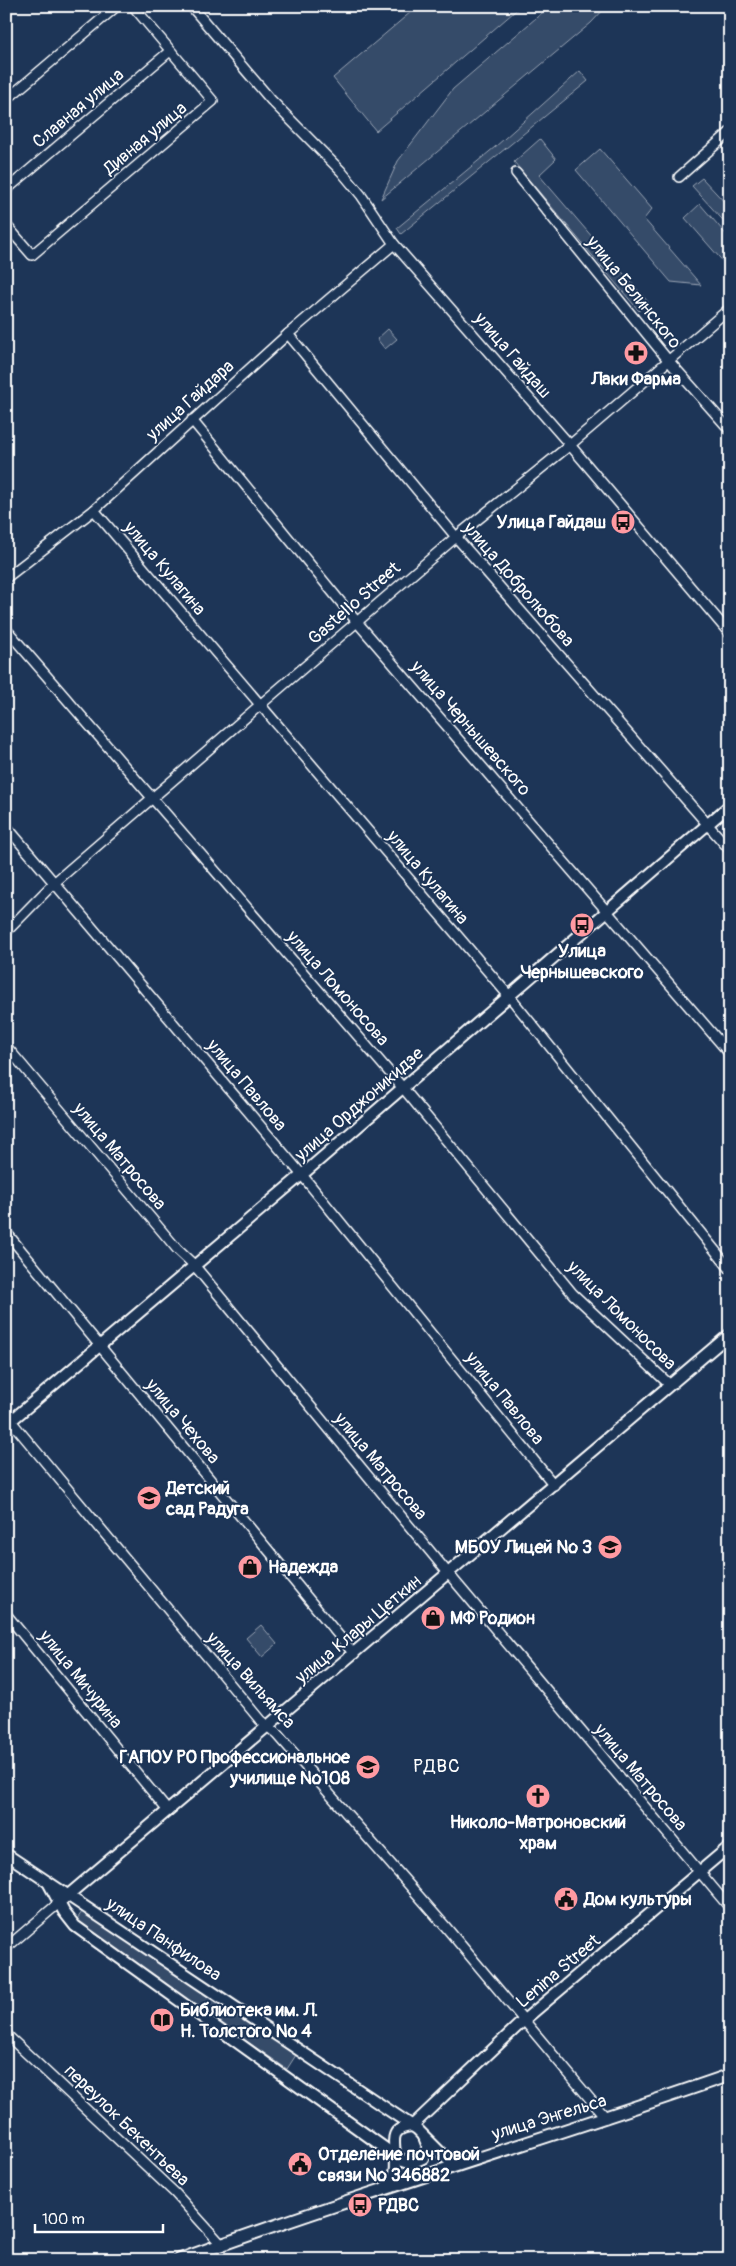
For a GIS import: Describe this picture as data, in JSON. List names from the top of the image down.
{
  "streets": {
    "main road": ["улица Энгельса"],
    "street": [
      "Славная улица",
      "Дивная улица",
      "улица Белинского",
      "улица Гайдаш",
      "улица Гайдара",
      "улица Кулагина",
      "улица Добролюбова",
      "Gastello Street",
      "улица Чернышевского",
      "улица Ломоносова",
      "улица Павлова",
      "улица Орджоникидзе",
      "улица Матросова",
      "улица Чехова",
      "улица Клары Цеткин",
      "улица Мичурина",
      "улица Вильямса",
      "улица Панфилова",
      "Lenina Street",
      "переулок Бекентьева"
    ]
  },
  "crossings": [
    ["Славная улица", "Дивная улица"],
    ["улица Белинского", "Gastello Street"],
    ["улица Гайдаш", "улица Гайдара"],
    ["улица Гайдаш", "Gastello Street"],
    ["улица Гайдара", "улица Кулагина"],
    ["улица Гайдара", "улица Добролюбова"],
    ["улица Гайдара", "улица Чернышевского"],
    ["улица Кулагина", "Gastello Street"],
    ["улица Кулагина", "улица Орджоникидзе"],
    ["улица Добролюбова", "Gastello Street"],
    ["улица Добролюбова", "улица Орджоникидзе"],
    ["Gastello Street", "улица Чернышевского"],
    ["Gastello Street", "улица Ломоносова"],
    ["Gastello Street", "улица Павлова"],
    ["улица Чернышевского", "улица Орджоникидзе"],
    ["улица Ломоносова", "улица Орджоникидзе"],
    ["улица Ломоносова", "улица Клары Цеткин"],
    ["улица Павлова", "улица Орджоникидзе"],
    ["улица Павлова", "улица Клары Цеткин"],
    ["улица Орджоникидзе", "улица Матросова"],
    ["улица Орджоникидзе", "улица Чехова"],
    ["улица Орджоникидзе", "улица Вильямса"],
    ["улица Матросова", "улица Клары Цеткин"],
    ["улица Матросова", "Lenina Street"],
    ["улица Чехова", "улица Клары Цеткин"],
    ["улица Клары Цеткин", "улица Мичурина"],
    ["улица Клары Цеткин", "улица Вильямса"],
    ["улица Клары Цеткин", "улица Панфилова"],
    ["улица Вильямса", "Lenina Street"],
    ["улица Вильямса", "улица Энгельса"],
    ["улица Панфилова", "Lenina Street"],
    ["улица Панфилова", "улица Энгельса"],
    ["улица Энгельса", "переулок Бекентьева"]
  ],
  "districts": ["РДВС"],
  "places": {
    "pharmacy": ["Лаки Фарма"],
    "bus stop": ["Улица Гайдаш", "Улица Чернышевского", "РДВС"],
    "school or university": ["Детский сад Радуга", "МБОУ Лицей № 3", "ГАПОУ РО Профессиональное училище №108"],
    "shop": ["Надежда", "МФ Родион"],
    "church": ["Николо-Матроновский храм"],
    "public building": ["Дом культуры", "Отделение почтовой связи № 346882"],
    "library": ["Библиотека им. Л. Н. Толстого № 4"]
  },
  "scale_bar": "100 m"
}
